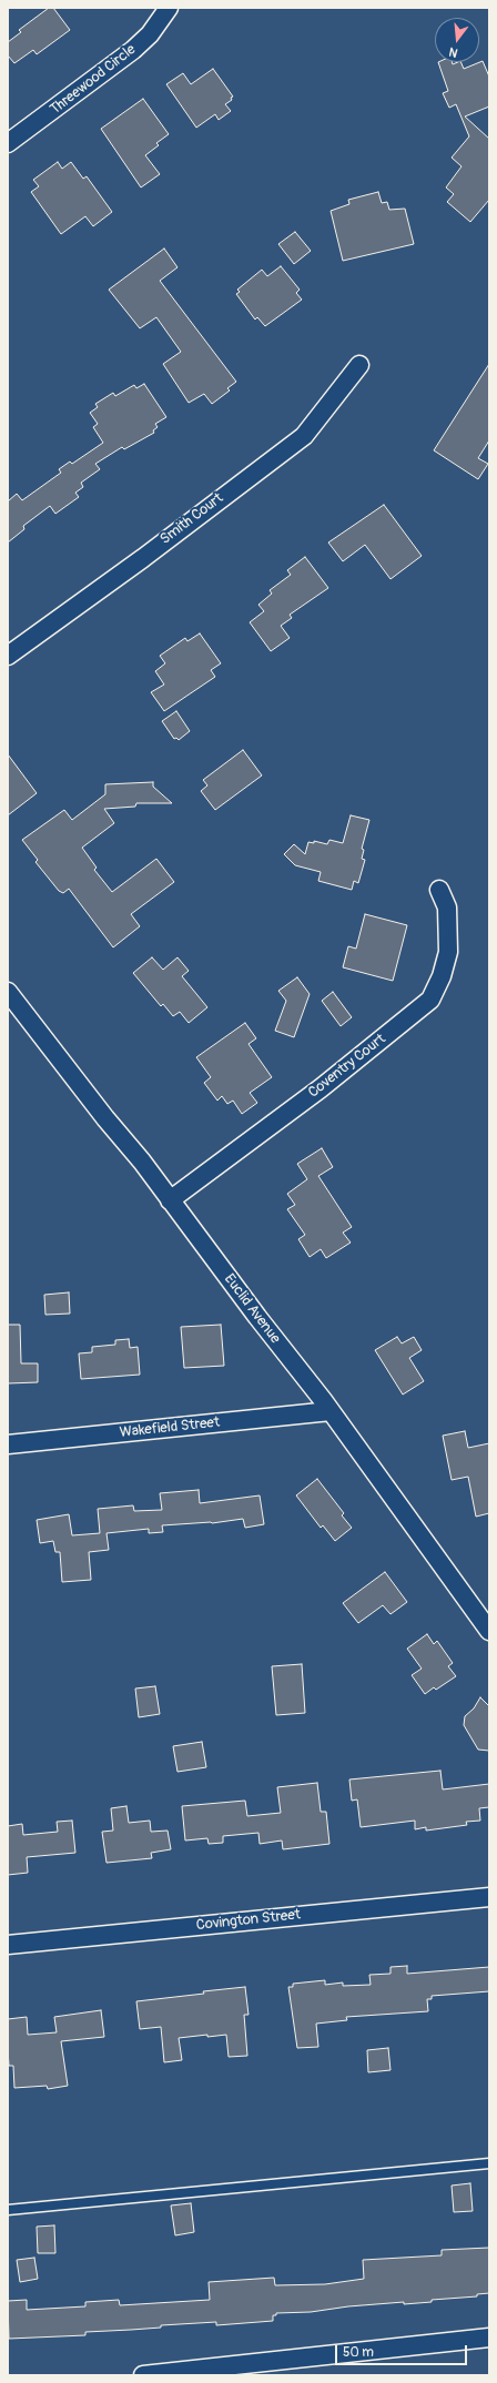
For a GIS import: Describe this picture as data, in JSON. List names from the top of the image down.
{
  "streets": {
    "street": [
      "Threewood Circle",
      "Smith Court",
      "Coventry Court",
      "Euclid Avenue",
      "Wakefield Street",
      "Covington Street"
    ]
  },
  "crossings": [
    ["Coventry Court", "Euclid Avenue"],
    ["Euclid Avenue", "Wakefield Street"]
  ],
  "scale_bar": "50 m",
  "north": "bottom"
}
